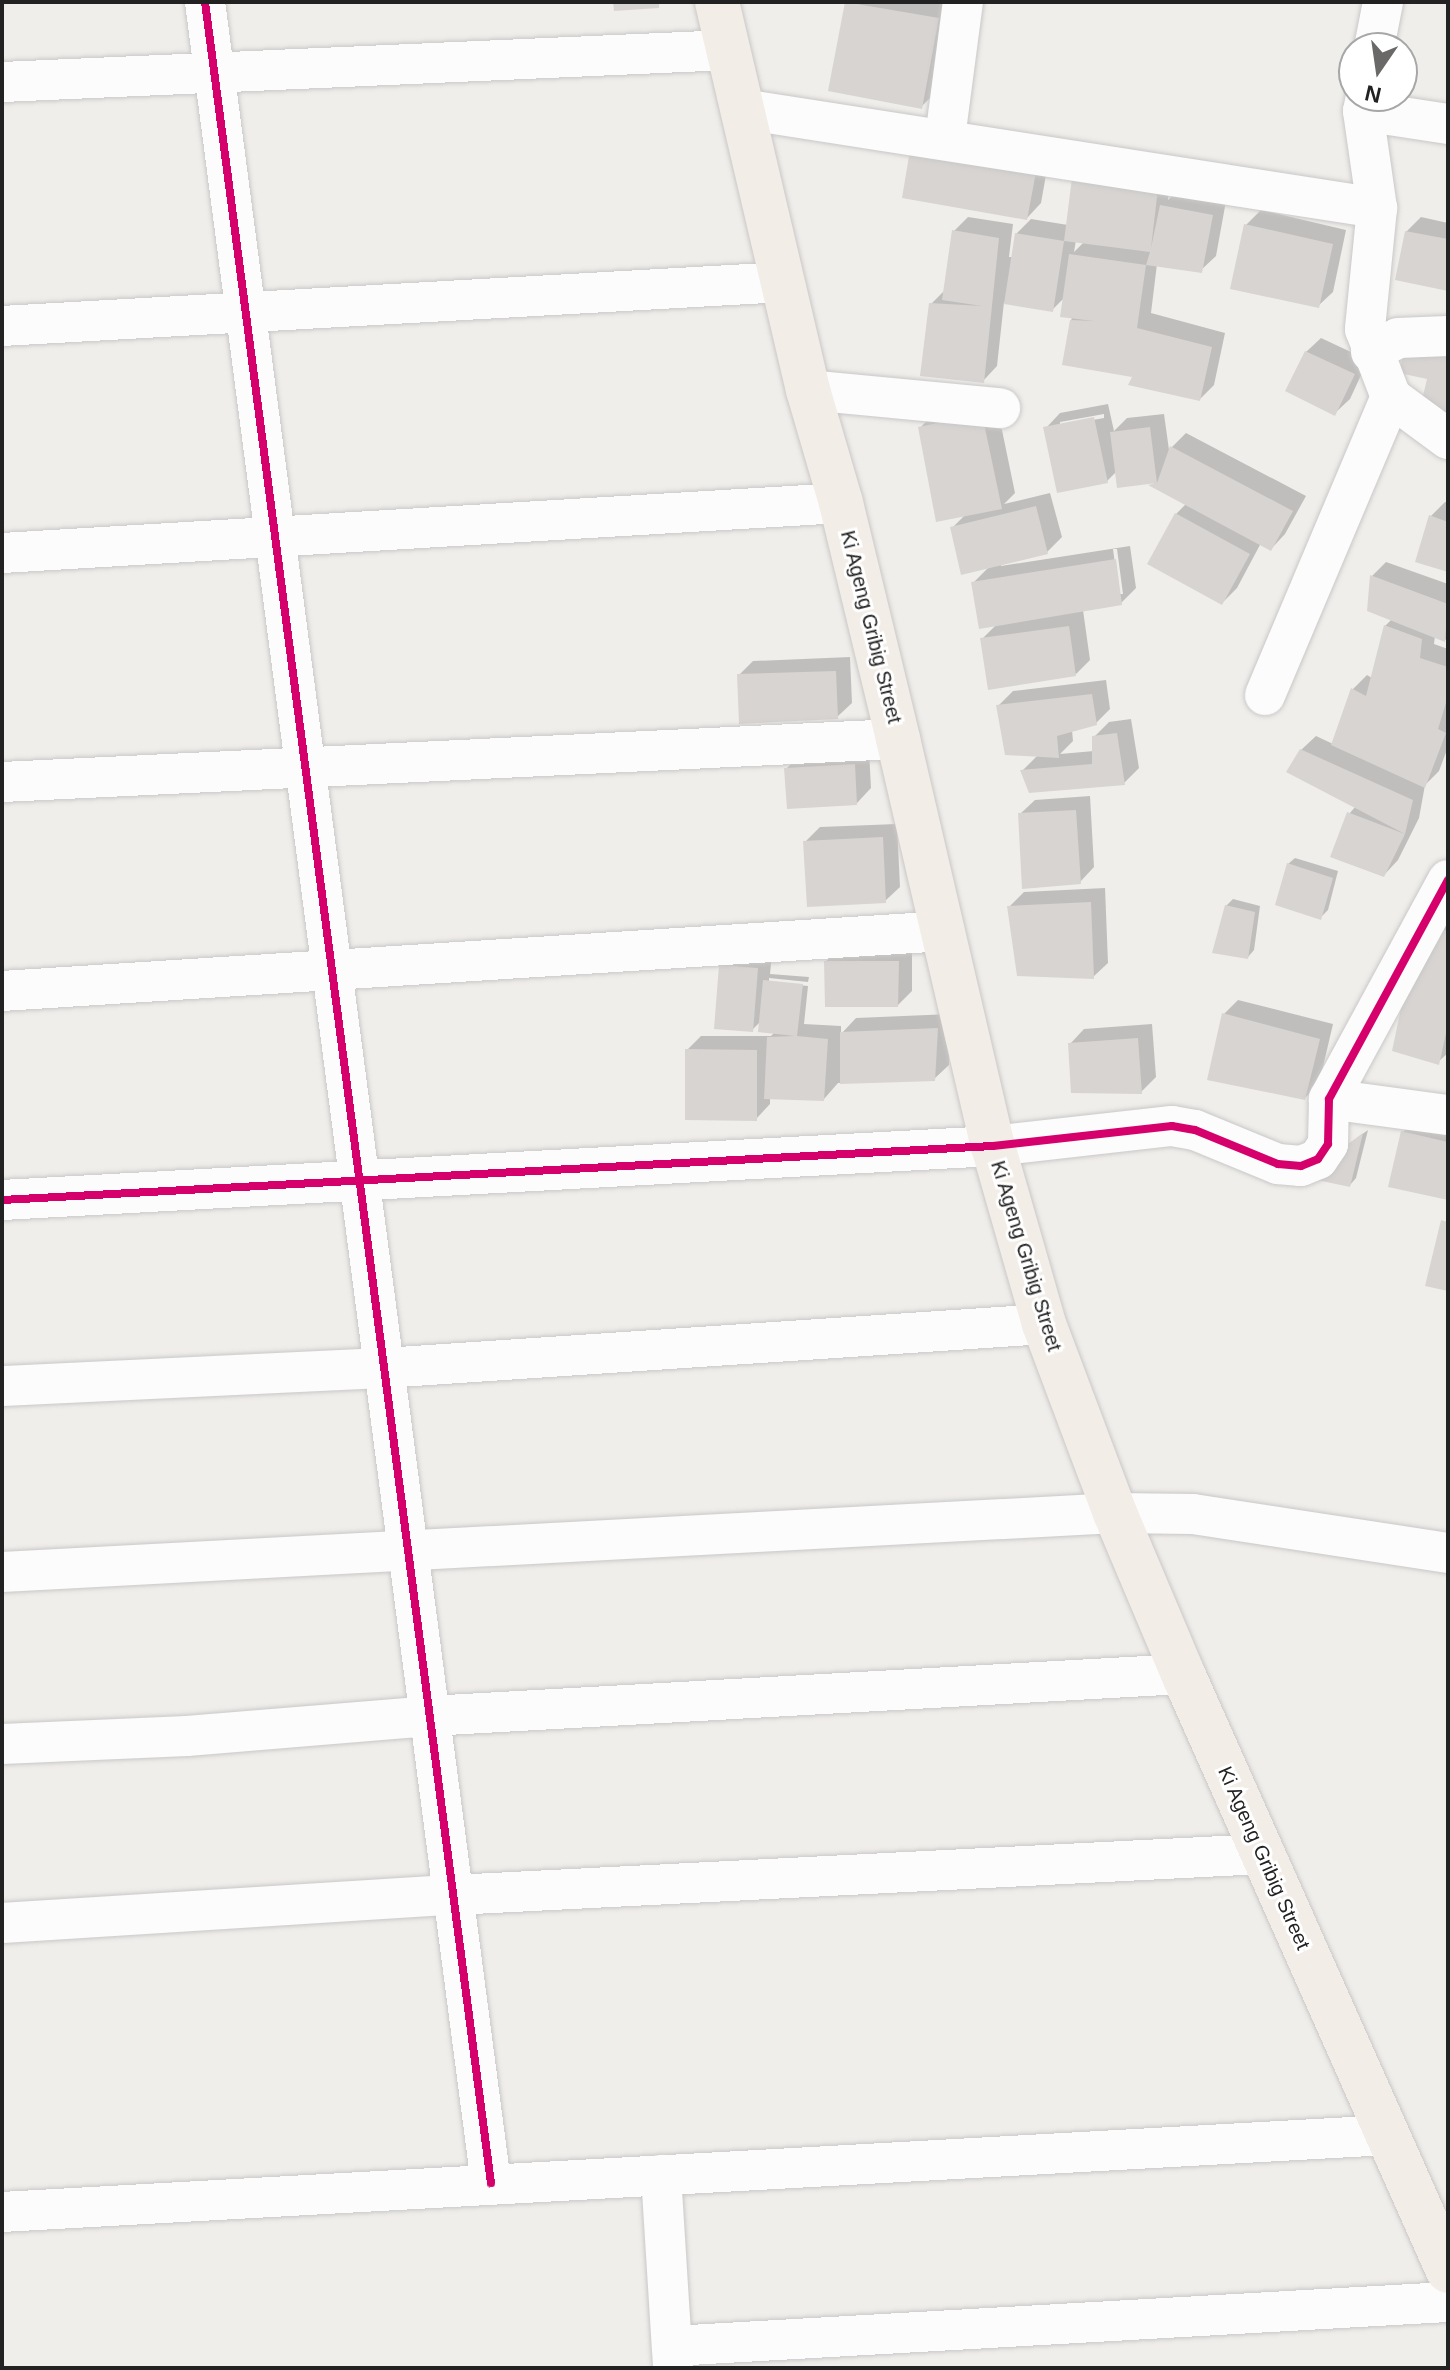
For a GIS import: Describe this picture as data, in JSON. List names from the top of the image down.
{
  "streets": {
    "main road": ["Ki Ageng Gribig Street"]
  },
  "north": "bottom"
}
